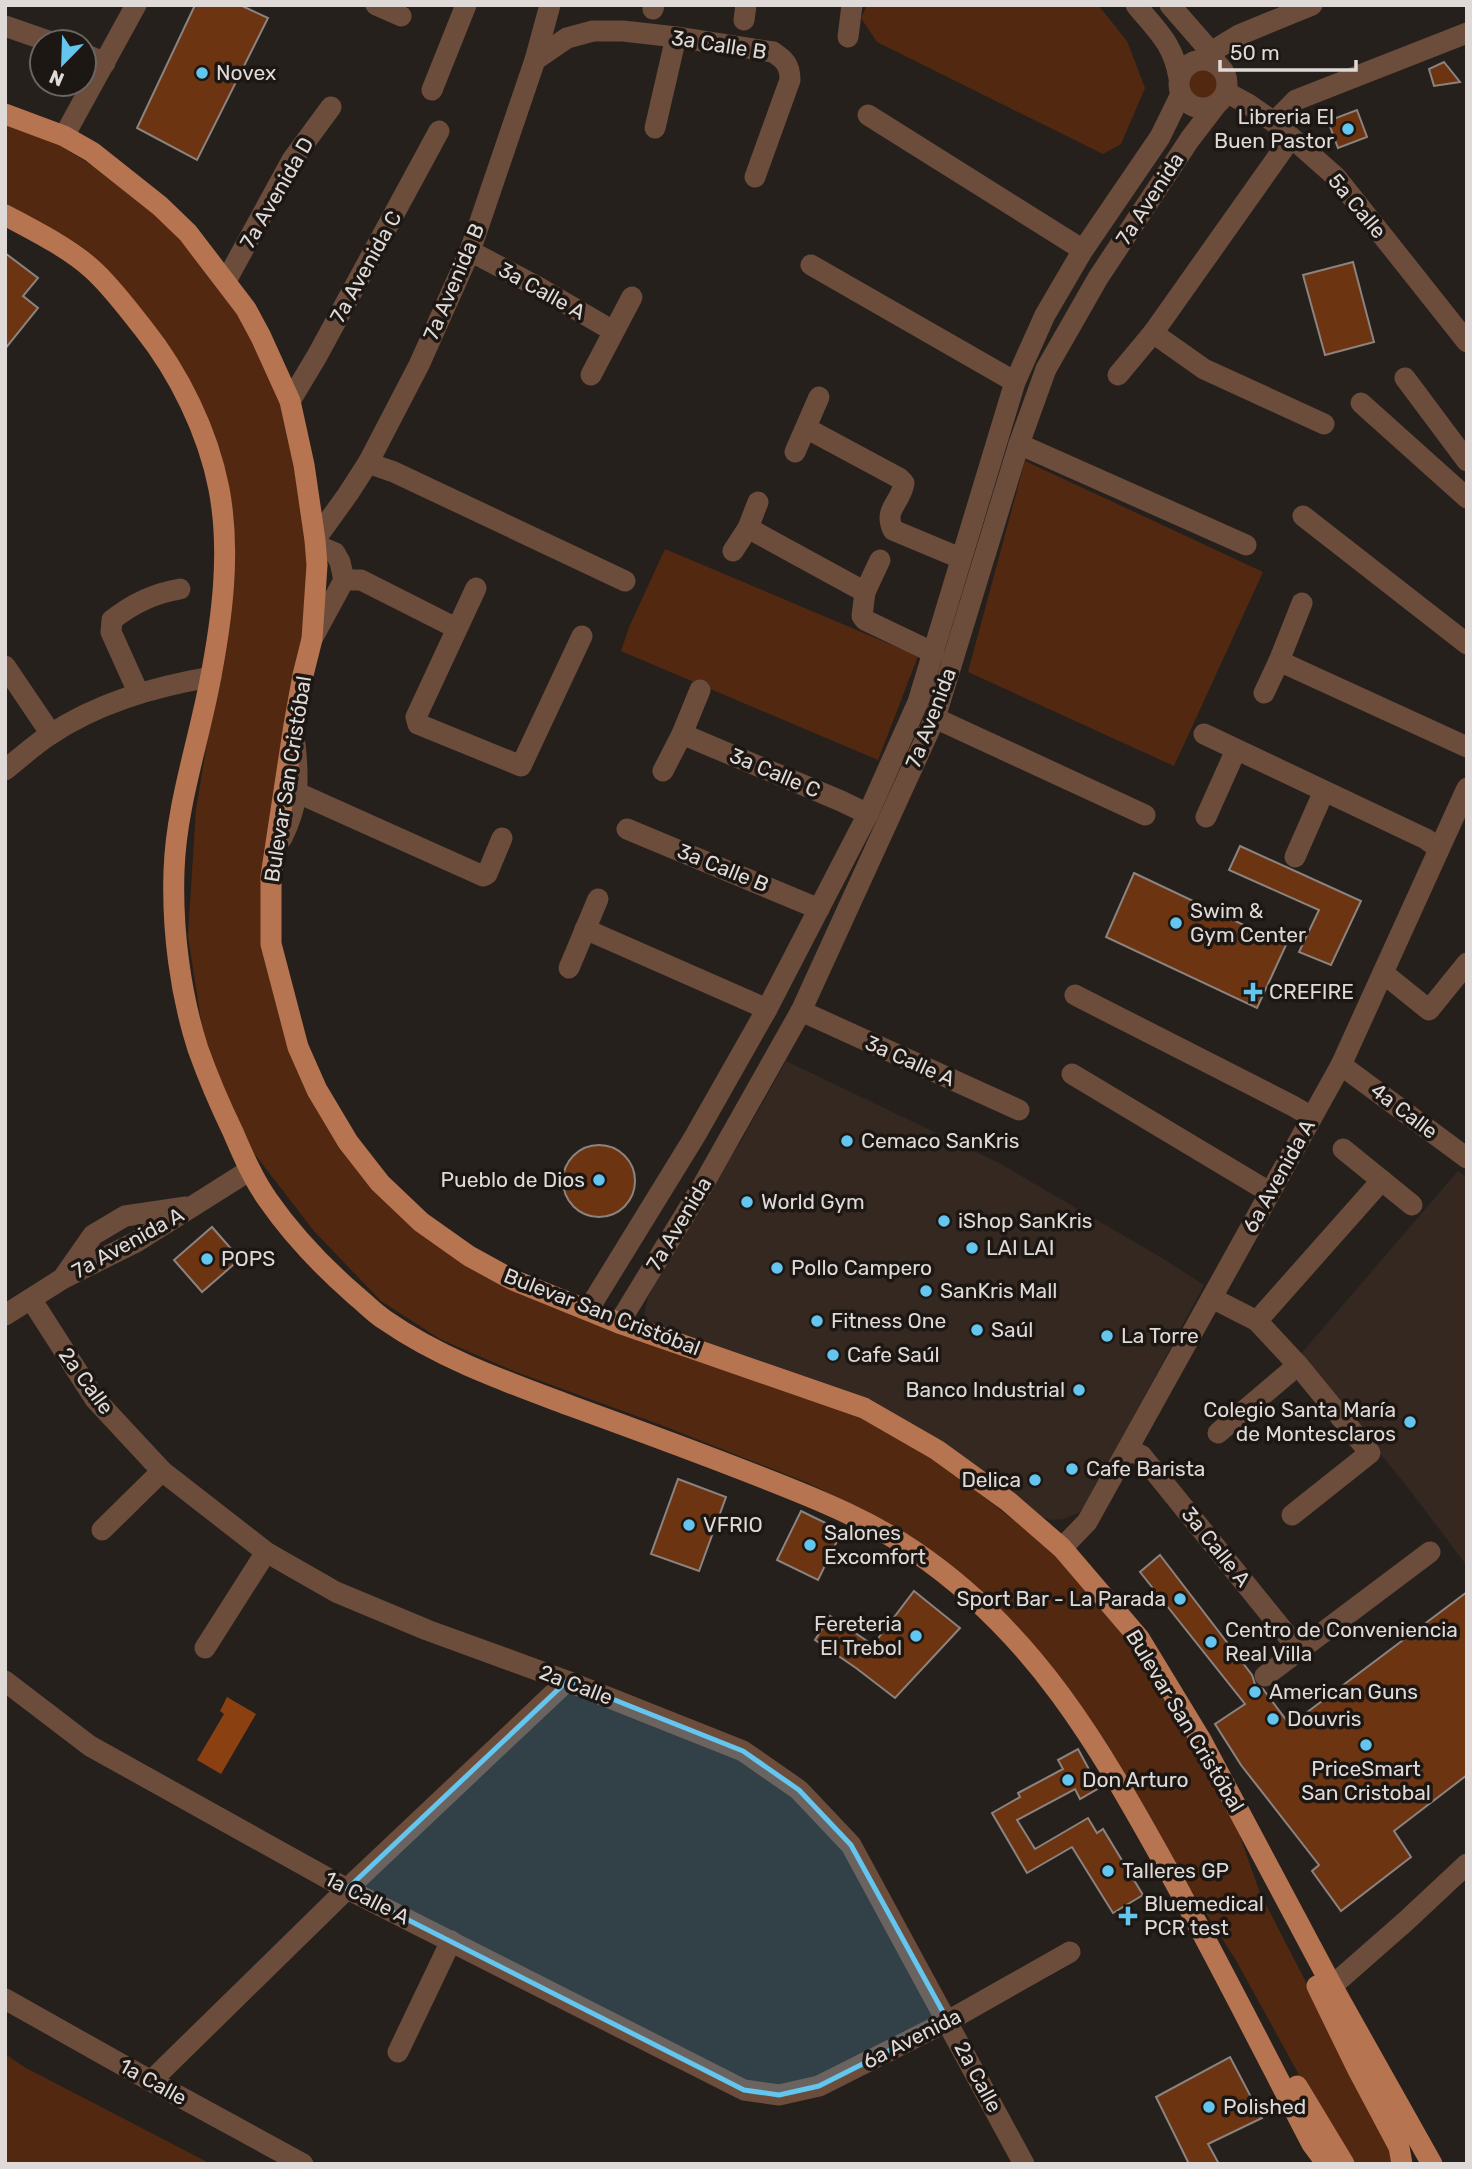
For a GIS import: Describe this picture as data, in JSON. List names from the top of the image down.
{
  "streets": {
    "main road": ["Bulevar San Cristóbal"],
    "street": [
      "3a Calle B",
      "7a Avenida D",
      "7a Avenida",
      "5a Calle",
      "7a Avenida C",
      "7a Avenida B",
      "3a Calle A",
      "3a Calle C",
      "4a Calle",
      "6a Avenida A",
      "7a Avenida A",
      "2a Calle",
      "1a Calle A",
      "6a Avenida",
      "1a Calle"
    ]
  },
  "crossings": [
    ["3a Calle B", "7a Avenida"],
    ["3a Calle B", "7a Avenida B"],
    ["7a Avenida D", "Bulevar San Cristóbal"],
    ["7a Avenida", "5a Calle"],
    ["7a Avenida", "3a Calle A"],
    ["7a Avenida", "3a Calle C"],
    ["7a Avenida", "Bulevar San Cristóbal"],
    ["7a Avenida C", "Bulevar San Cristóbal"],
    ["7a Avenida B", "3a Calle A"],
    ["7a Avenida B", "Bulevar San Cristóbal"],
    ["3a Calle A", "6a Avenida A"],
    ["Bulevar San Cristóbal", "6a Avenida A"],
    ["4a Calle", "6a Avenida A"],
    ["7a Avenida A", "2a Calle"],
    ["2a Calle", "6a Avenida"],
    ["1a Calle A", "6a Avenida"]
  ],
  "places": {
    "other": [
      "Novex",
      "Libreria El Buen Pastor",
      "Swim & Gym Center",
      "Cemaco SanKris",
      "Pueblo de Dios",
      "World Gym",
      "iShop SanKris",
      "LAI LAI",
      "POPS",
      "Pollo Campero",
      "SanKris Mall",
      "Fitness One",
      "Saúl",
      "La Torre",
      "Cafe Saúl",
      "Banco Industrial",
      "Colegio Santa María de Montesclaros",
      "Cafe Barista",
      "Delica",
      "VFRIO",
      "Salones Excomfort",
      "Sport Bar - La Parada",
      "Fereteria El Trebol",
      "Centro de Conveniencia Real Villa",
      "American Guns",
      "Douvris",
      "PriceSmart San Cristobal",
      "Don Arturo",
      "Talleres GP",
      "Polished"
    ],
    "health": ["CREFIRE", "Bluemedical PCR test"]
  },
  "scale_bar": "50 m",
  "north": "bottom left"
}
